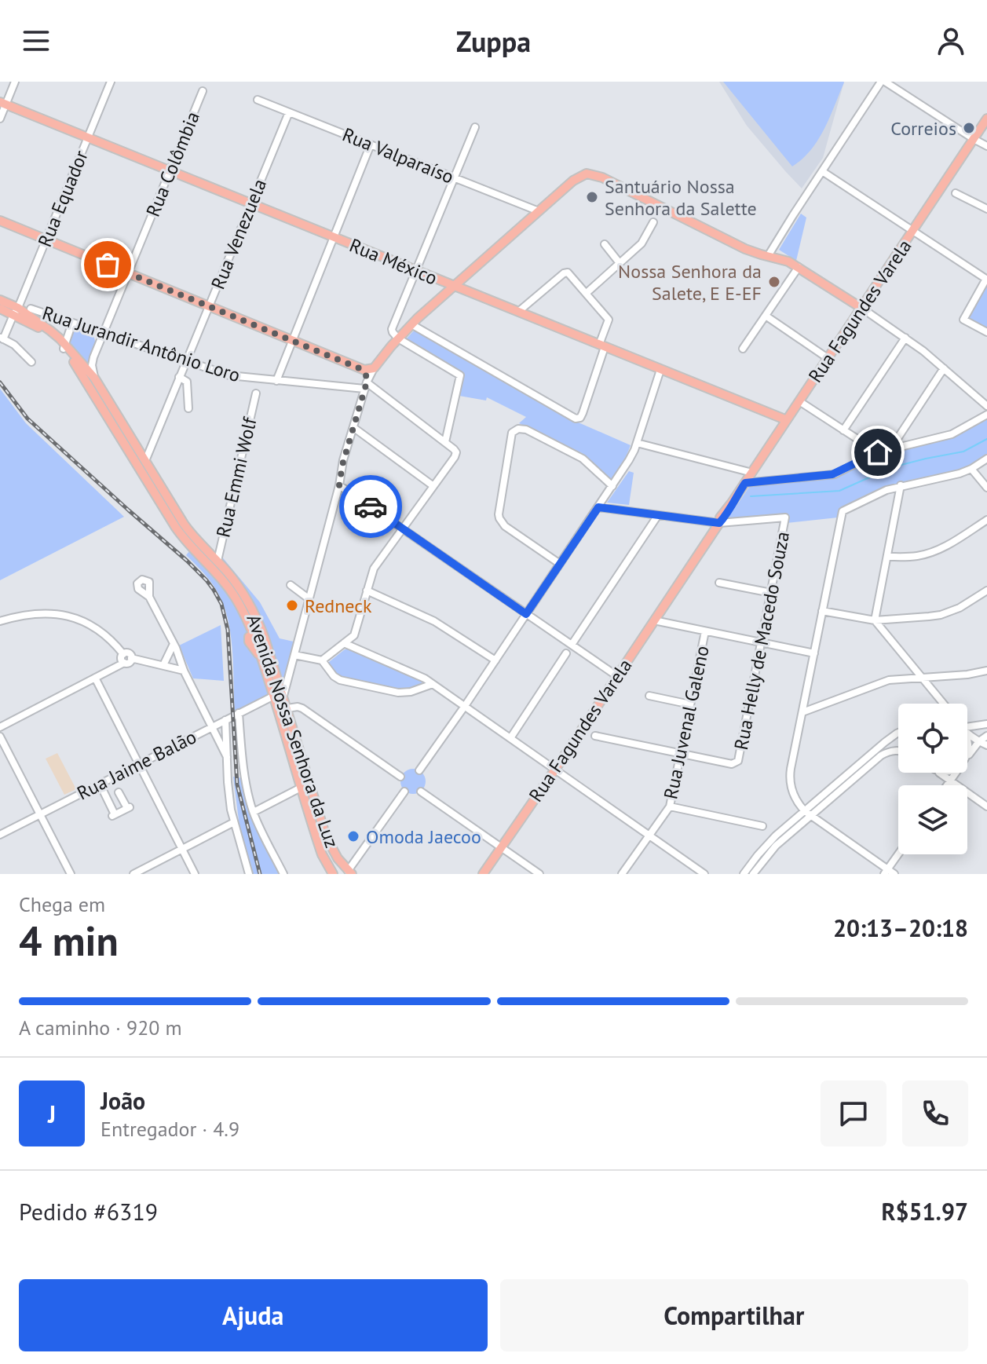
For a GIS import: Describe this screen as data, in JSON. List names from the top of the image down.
{
  "streets": {
    "main road": ["Rua México", "Rua Fagundes Varela", "Avenida Nossa Senhora da Luz"],
    "street": [
      "Rua Valparaíso",
      "Rua Colômbia",
      "Rua Equador",
      "Rua Venezuela",
      "Rua Jurandir Antônio Loro",
      "Rua Emmi Wolf",
      "Rua Helly de Macedo Souza",
      "Rua Juvenal Galeno",
      "Rua Jaime Balão"
    ]
  },
  "crossings": [
    ["Rua Valparaíso", "Rua Venezuela"],
    ["Rua Colômbia", "Rua México"],
    ["Rua Colômbia", "Rua Jurandir Antônio Loro"],
    ["Rua Colômbia", "Avenida Nossa Senhora da Luz"],
    ["Rua Equador", "Rua México"],
    ["Rua Equador", "Avenida Nossa Senhora da Luz"],
    ["Rua Venezuela", "Rua México"],
    ["Rua Venezuela", "Rua Jurandir Antônio Loro"],
    ["Rua Venezuela", "Avenida Nossa Senhora da Luz"],
    ["Rua México", "Rua Fagundes Varela"],
    ["Rua Fagundes Varela", "Rua Helly de Macedo Souza"],
    ["Rua Emmi Wolf", "Avenida Nossa Senhora da Luz"],
    ["Rua Helly de Macedo Souza", "Rua Juvenal Galeno"],
    ["Avenida Nossa Senhora da Luz", "Rua Jaime Balão"]
  ],
  "places": [
    "Correios",
    "Santuário Nossa Senhora da Salette",
    "Nossa Senhora da Salete, E E-EF",
    "Redneck",
    "Omoda Jaecoo"
  ],
  "page": {
    "header": "Zuppa",
    "heading": ["4 min", "Chega em", "20:13–20:18"],
    "panel": [
      "João",
      "Entregador · 4.9",
      "Pedido #6319",
      "R$51.97"
    ],
    "bar": "A caminho · 920 m",
    "round": "J",
    "buttons": ["Ajuda", "Compartilhar"]
  }
}
